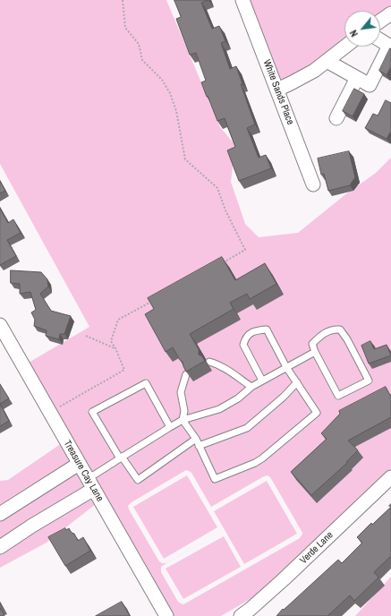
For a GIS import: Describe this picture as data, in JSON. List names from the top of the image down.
{
  "streets": {
    "street": ["White Sands Place", "Treasure Cay Lane", "Verde Lane"]
  },
  "north": "bottom left"
}
